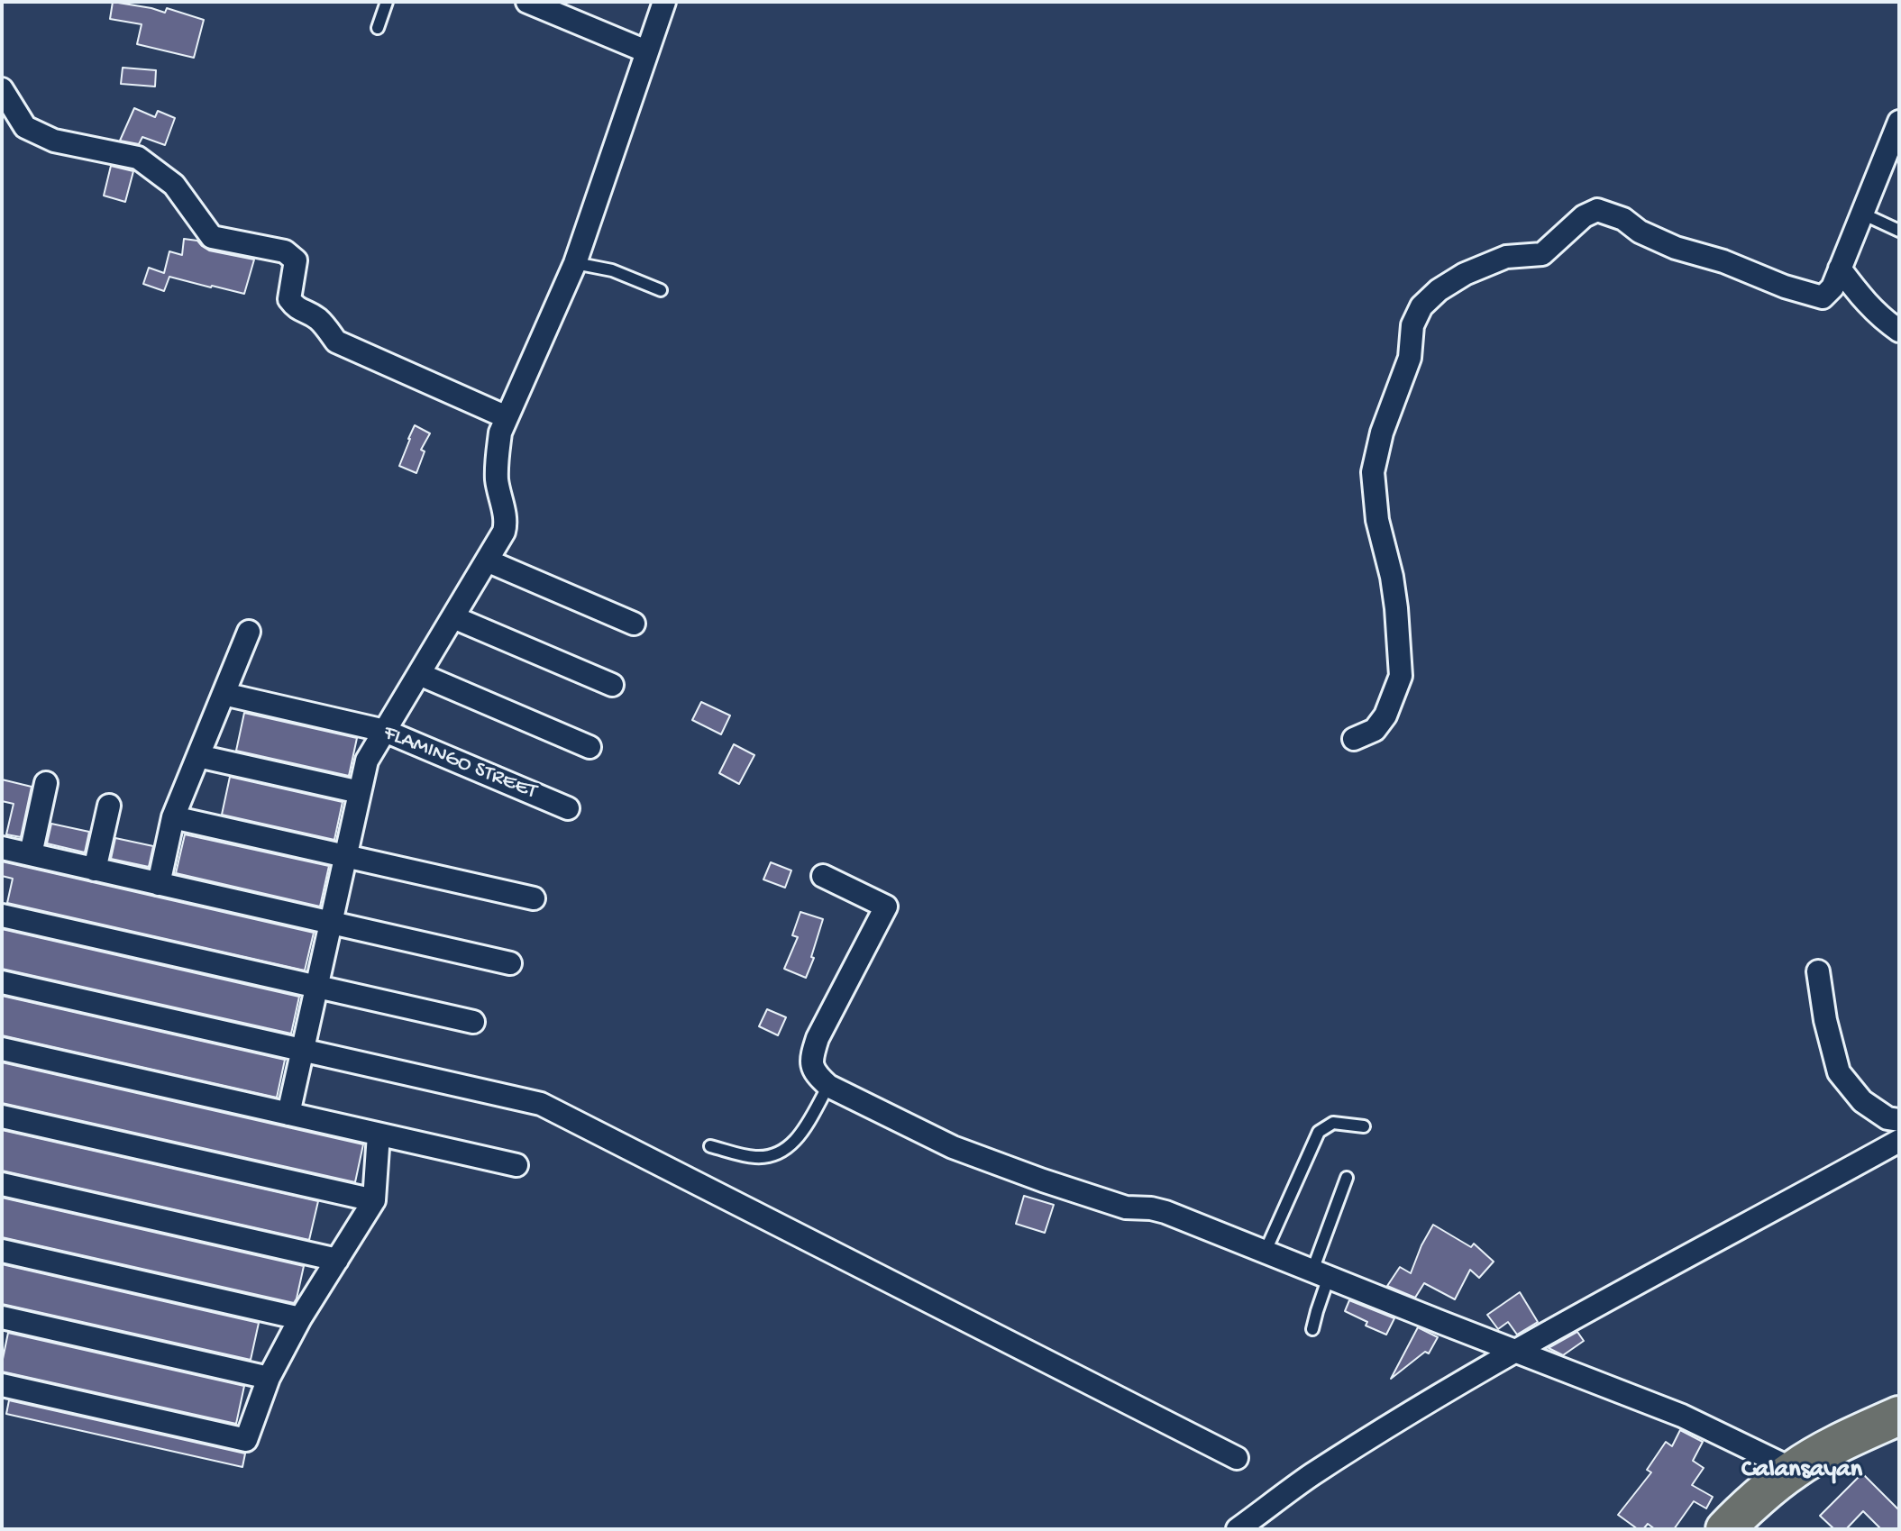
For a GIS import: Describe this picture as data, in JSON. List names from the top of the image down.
{
  "streets": {
    "street": ["FLAMINGO STREET"]
  },
  "districts": ["Calansayan"]
}
